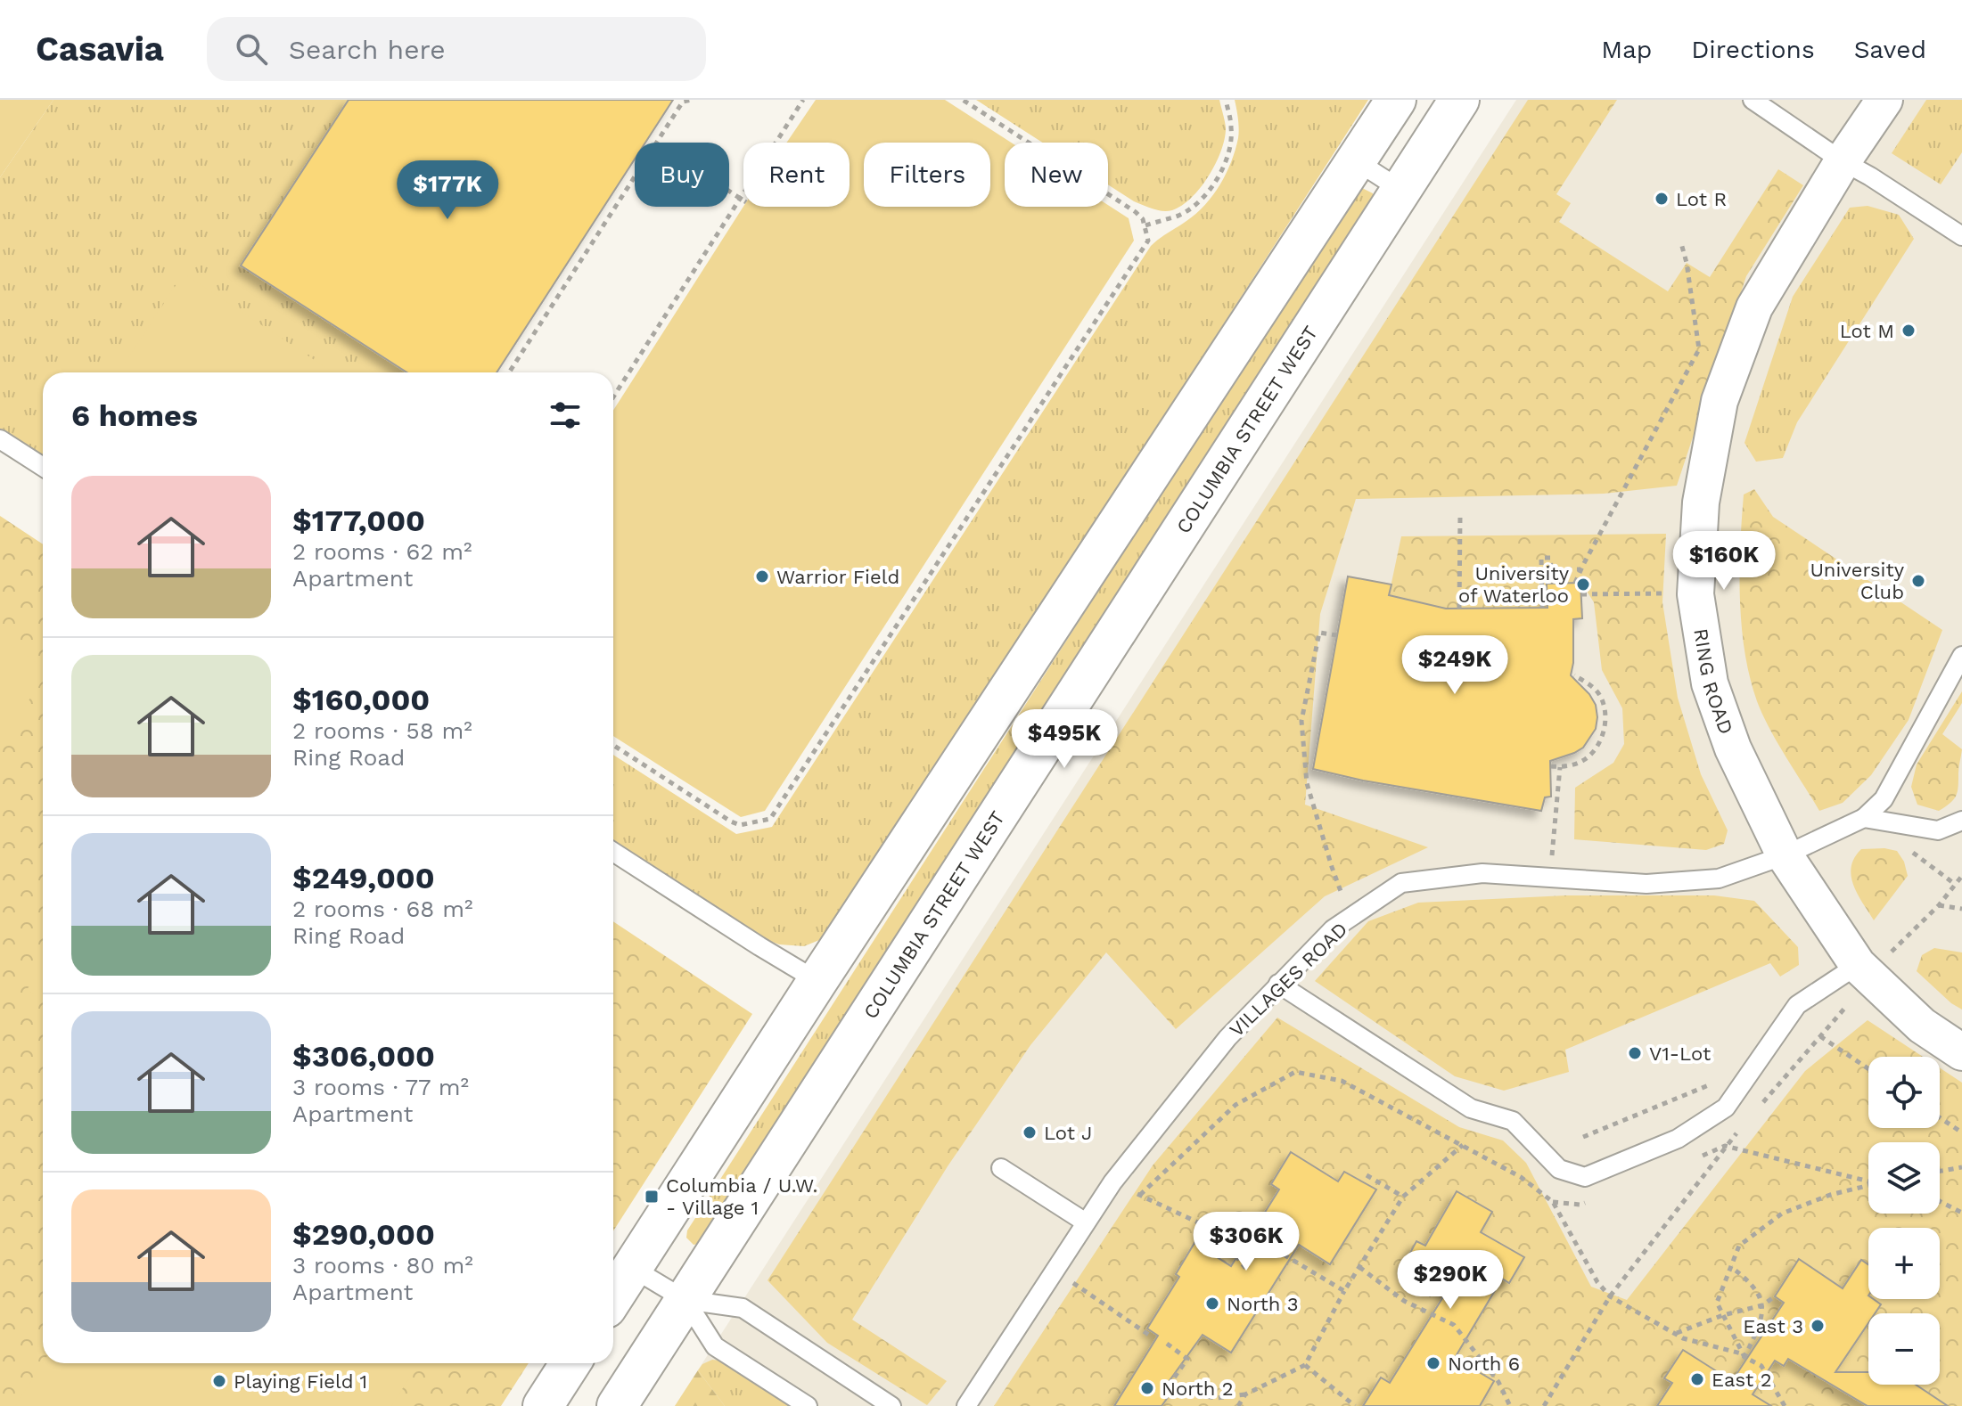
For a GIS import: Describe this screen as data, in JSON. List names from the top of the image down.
{
  "streets": {
    "main road": ["COLUMBIA STREET WEST"],
    "street": ["RING ROAD"],
    "lane": ["VILLAGES ROAD"]
  },
  "crossings": [
    ["RING ROAD", "VILLAGES ROAD"]
  ],
  "places": {
    "other": [
      "Lot R",
      "Lot M",
      "Warrior Field",
      "University Club",
      "University of Waterloo",
      "V1-Lot",
      "Lot J",
      "North 3",
      "East 3",
      "North 6",
      "East 2",
      "Playing Field 1",
      "North 2"
    ],
    "transit": ["Columbia / U.W. - Village 1"]
  },
  "page": {
    "header": "Casavia",
    "search": "Search here",
    "nav": ["Map", "Directions", "Saved"],
    "chip": [
      "Buy",
      "Rent",
      "Filters",
      "New"
    ],
    "price": [
      "$177K",
      "$160K",
      "$249K",
      "$495K",
      "$306K",
      "$290K"
    ],
    "heading": "6 homes",
    "list": [
      {
        "name": "$177,000",
        "note": "2 rooms · 62 m² · Apartment"
      },
      {
        "name": "$160,000",
        "note": "2 rooms · 58 m² · Ring Road"
      },
      {
        "name": "$249,000",
        "note": "2 rooms · 68 m² · Ring Road"
      },
      {
        "name": "$306,000",
        "note": "3 rooms · 77 m² · Apartment"
      },
      {
        "name": "$290,000",
        "note": "3 rooms · 80 m² · Apartment"
      }
    ],
    "map_buttons": ["+", "−"]
  }
}
